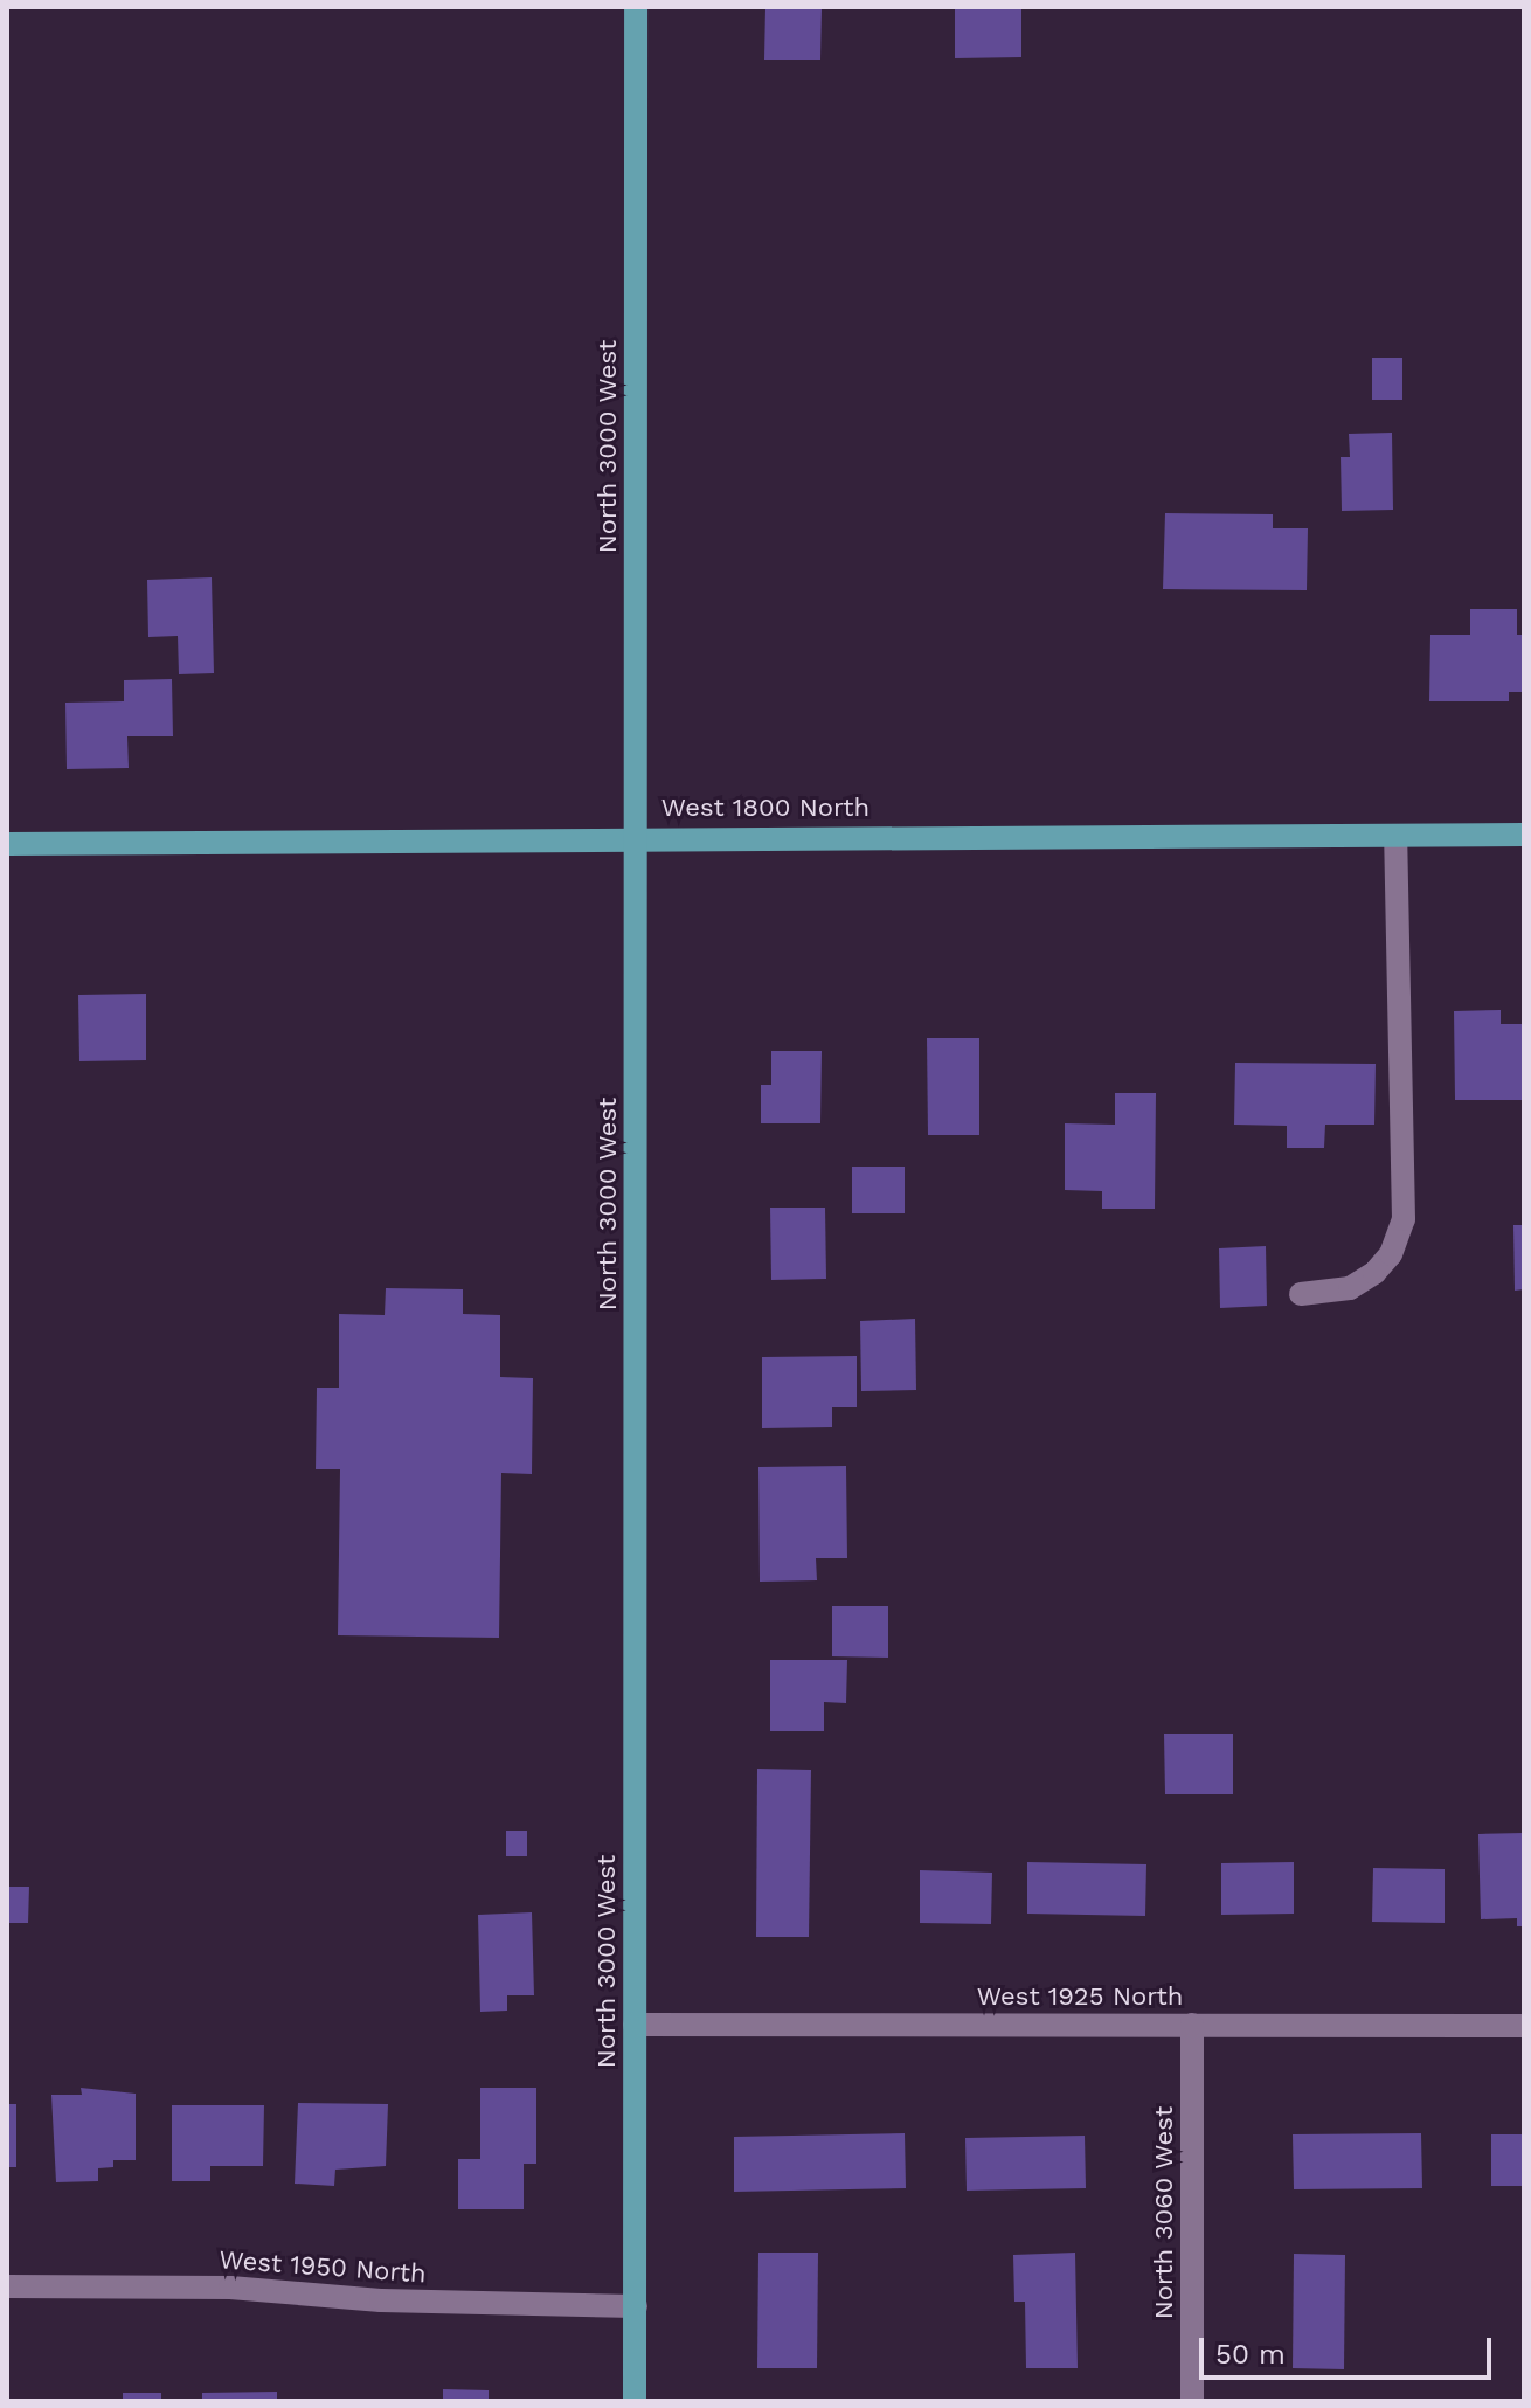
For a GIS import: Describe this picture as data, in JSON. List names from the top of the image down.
{
  "streets": {
    "main road": ["North 3000 West", "West 1800 North"],
    "street": ["West 1925 North", "North 3060 West", "West 1950 North"]
  },
  "crossings": [
    ["North 3000 West", "West 1800 North"],
    ["North 3000 West", "West 1925 North"],
    ["North 3000 West", "West 1950 North"],
    ["West 1925 North", "North 3060 West"]
  ],
  "scale_bar": "50 m"
}
